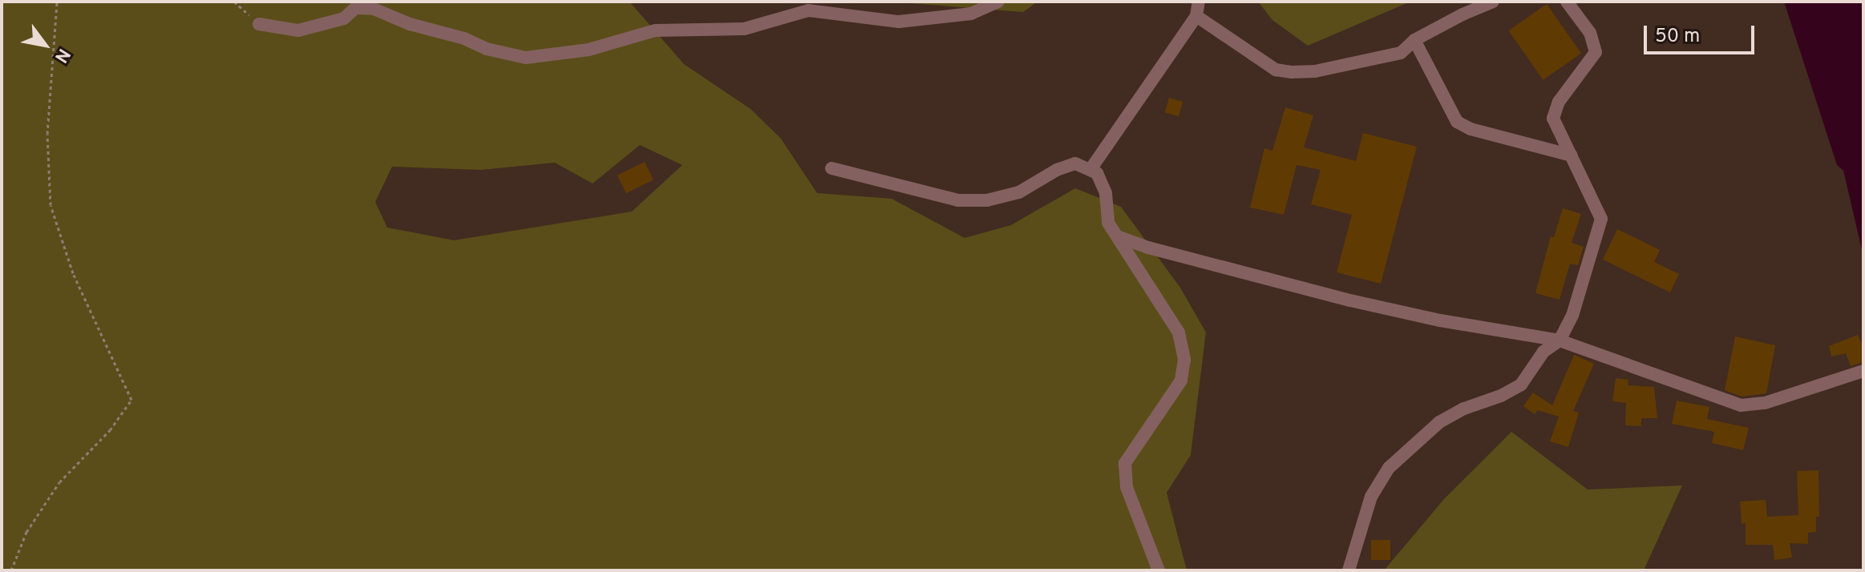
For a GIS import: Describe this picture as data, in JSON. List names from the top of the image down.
{
  "scale_bar": "50 m",
  "north": "bottom right"
}
